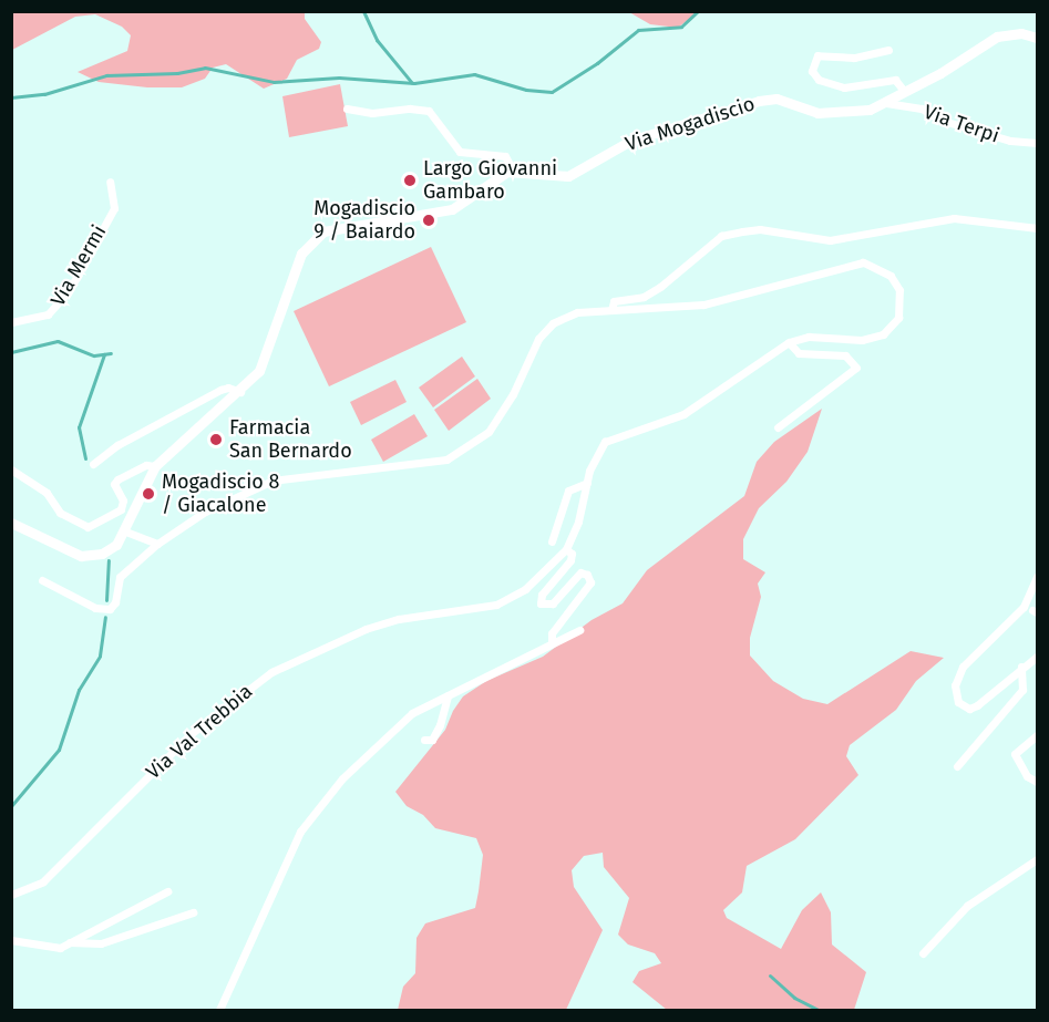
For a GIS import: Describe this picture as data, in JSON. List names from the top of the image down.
{
  "streets": {
    "street": [
      "Via Mogadiscio",
      "Via Terpi",
      "Via Mermi",
      "Via Val Trebbia"
    ]
  },
  "crossings": [
    ["Via Mogadiscio", "Via Terpi"]
  ],
  "places": [
    "Largo Giovanni Gambaro",
    "Mogadiscio 9 / Baiardo",
    "Farmacia San Bernardo",
    "Mogadiscio 8 / Giacalone"
  ]
}
